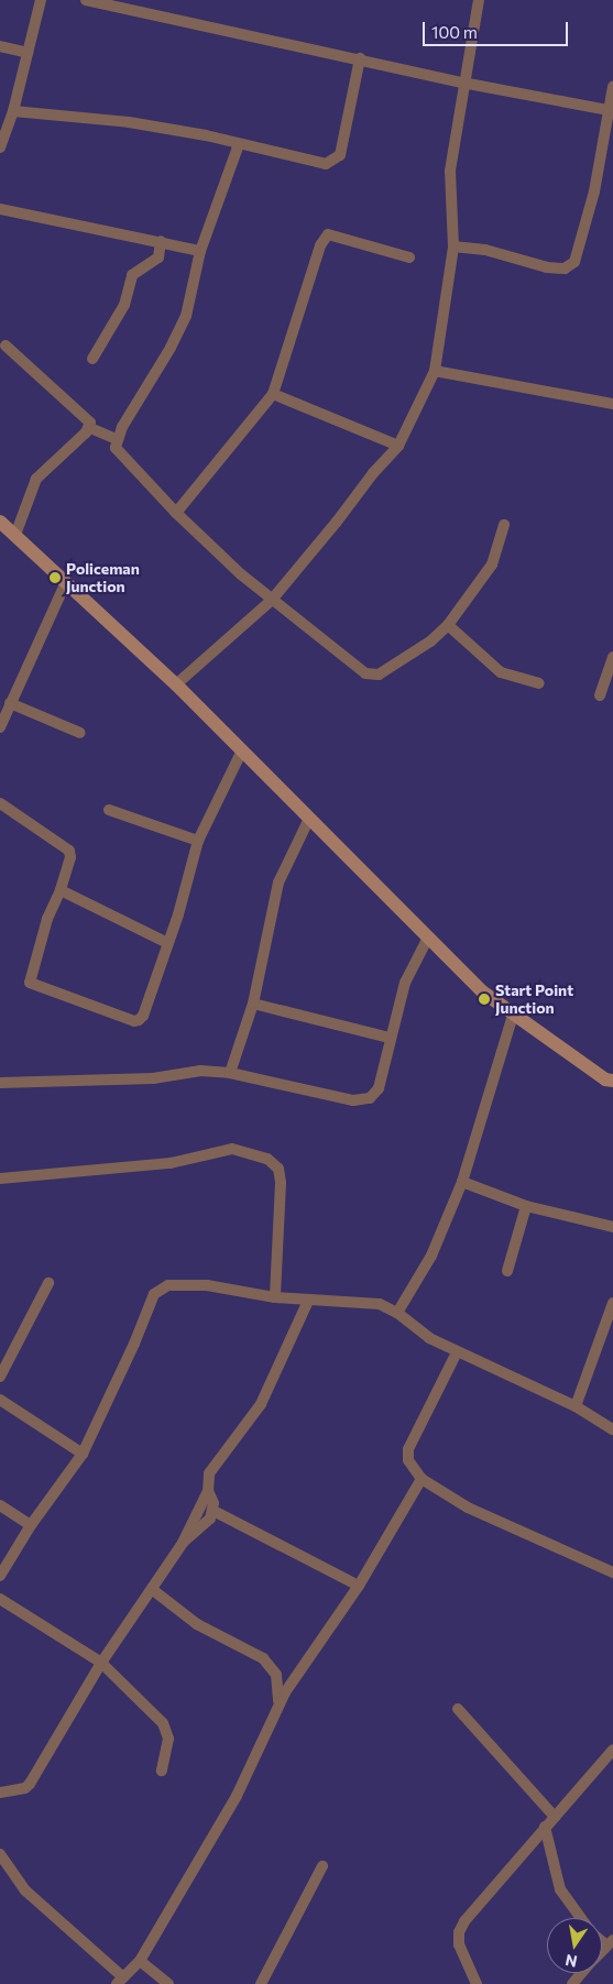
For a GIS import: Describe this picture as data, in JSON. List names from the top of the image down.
{
  "places": ["Policeman Junction", "Start Point Junction"],
  "scale_bar": "100 m",
  "north": "bottom"
}
